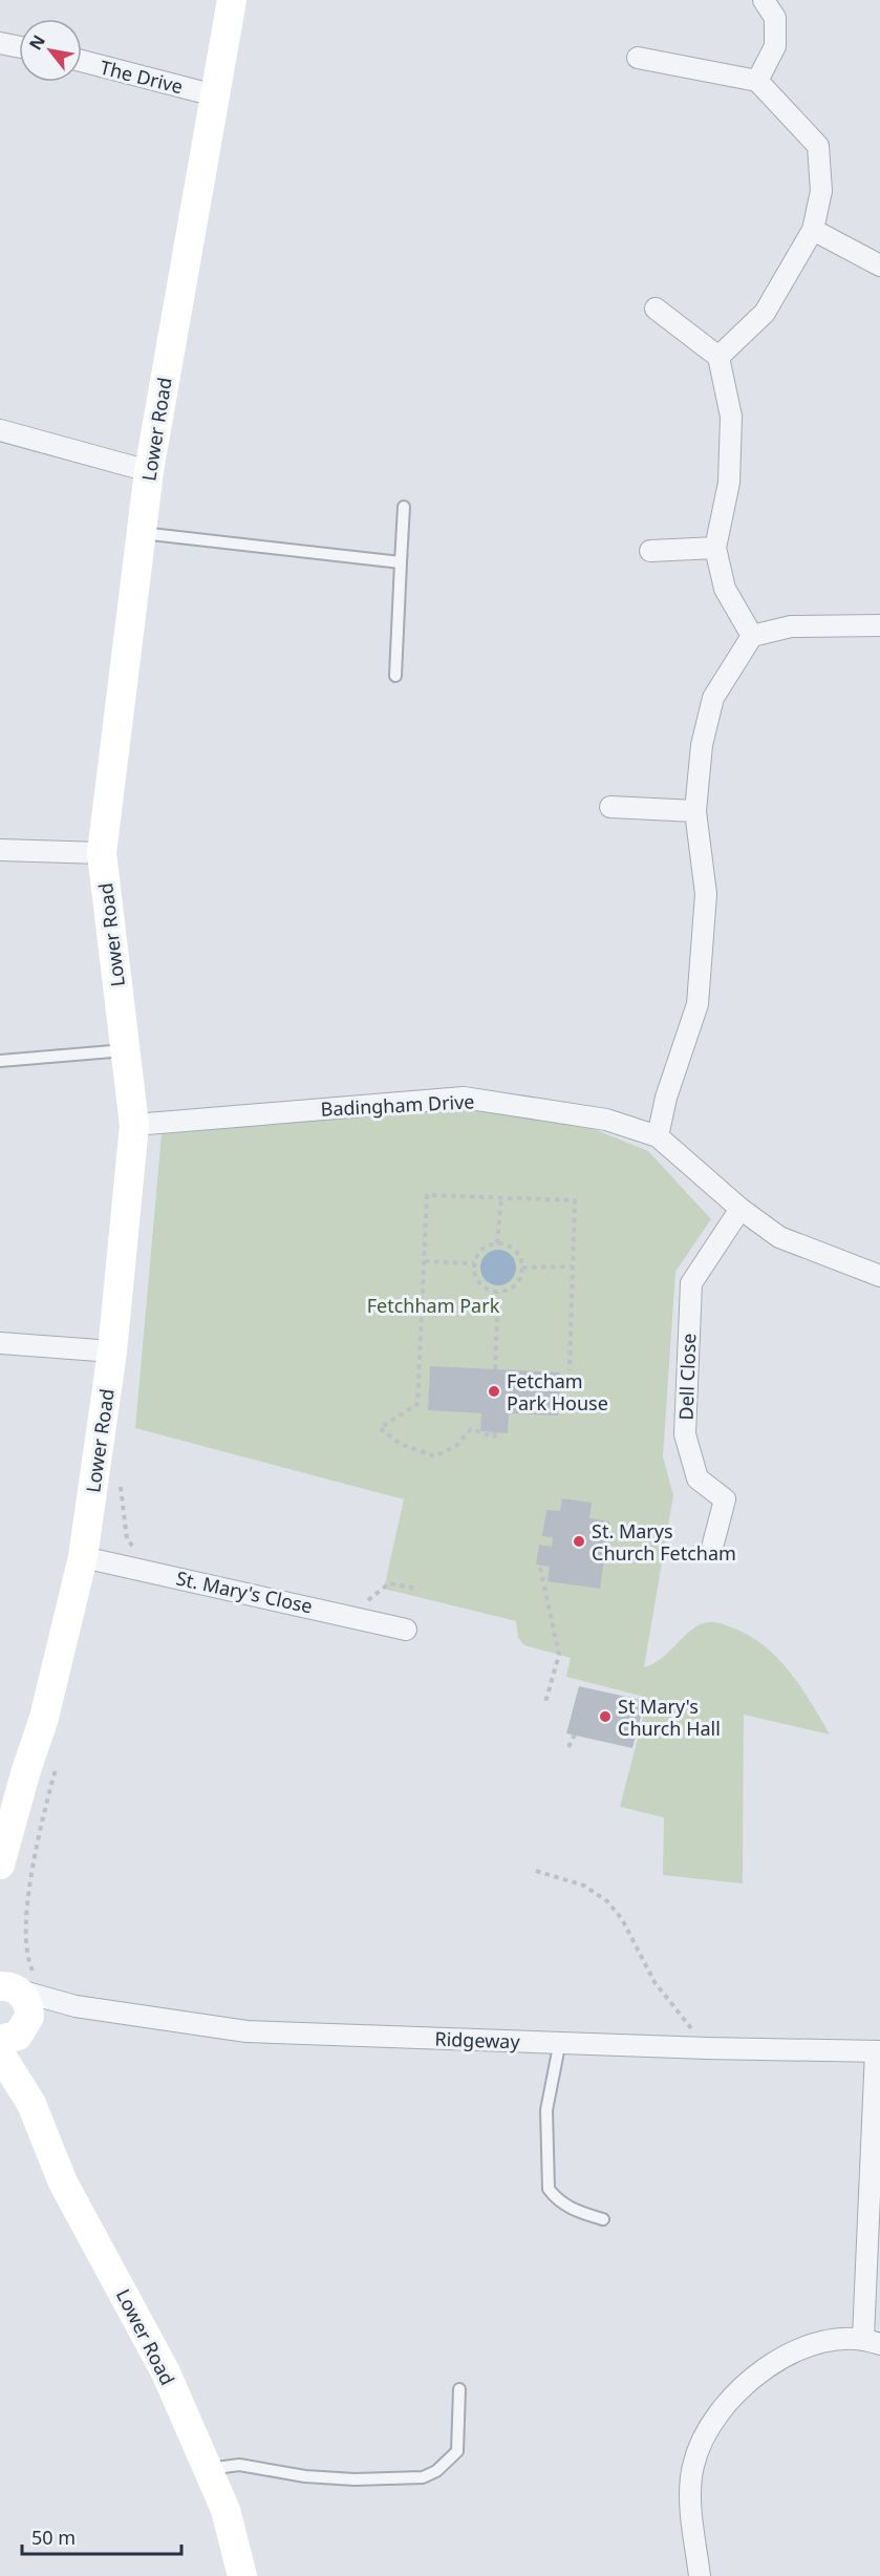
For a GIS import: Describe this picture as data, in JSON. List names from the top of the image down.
{
  "streets": {
    "street": [
      "The Drive",
      "Lower Road",
      "Badingham Drive",
      "Dell Close",
      "St. Mary's Close",
      "Ridgeway"
    ]
  },
  "crossings": [
    ["The Drive", "Lower Road"],
    ["Lower Road", "Badingham Drive"],
    ["Lower Road", "St. Mary's Close"],
    ["Lower Road", "Ridgeway"],
    ["Badingham Drive", "Dell Close"]
  ],
  "parks": ["Fetchham Park"],
  "places": ["Fetcham Park House", "St. Marys Church Fetcham", "St Mary's Church Hall"],
  "scale_bar": "50 m",
  "north": "top left"
}
